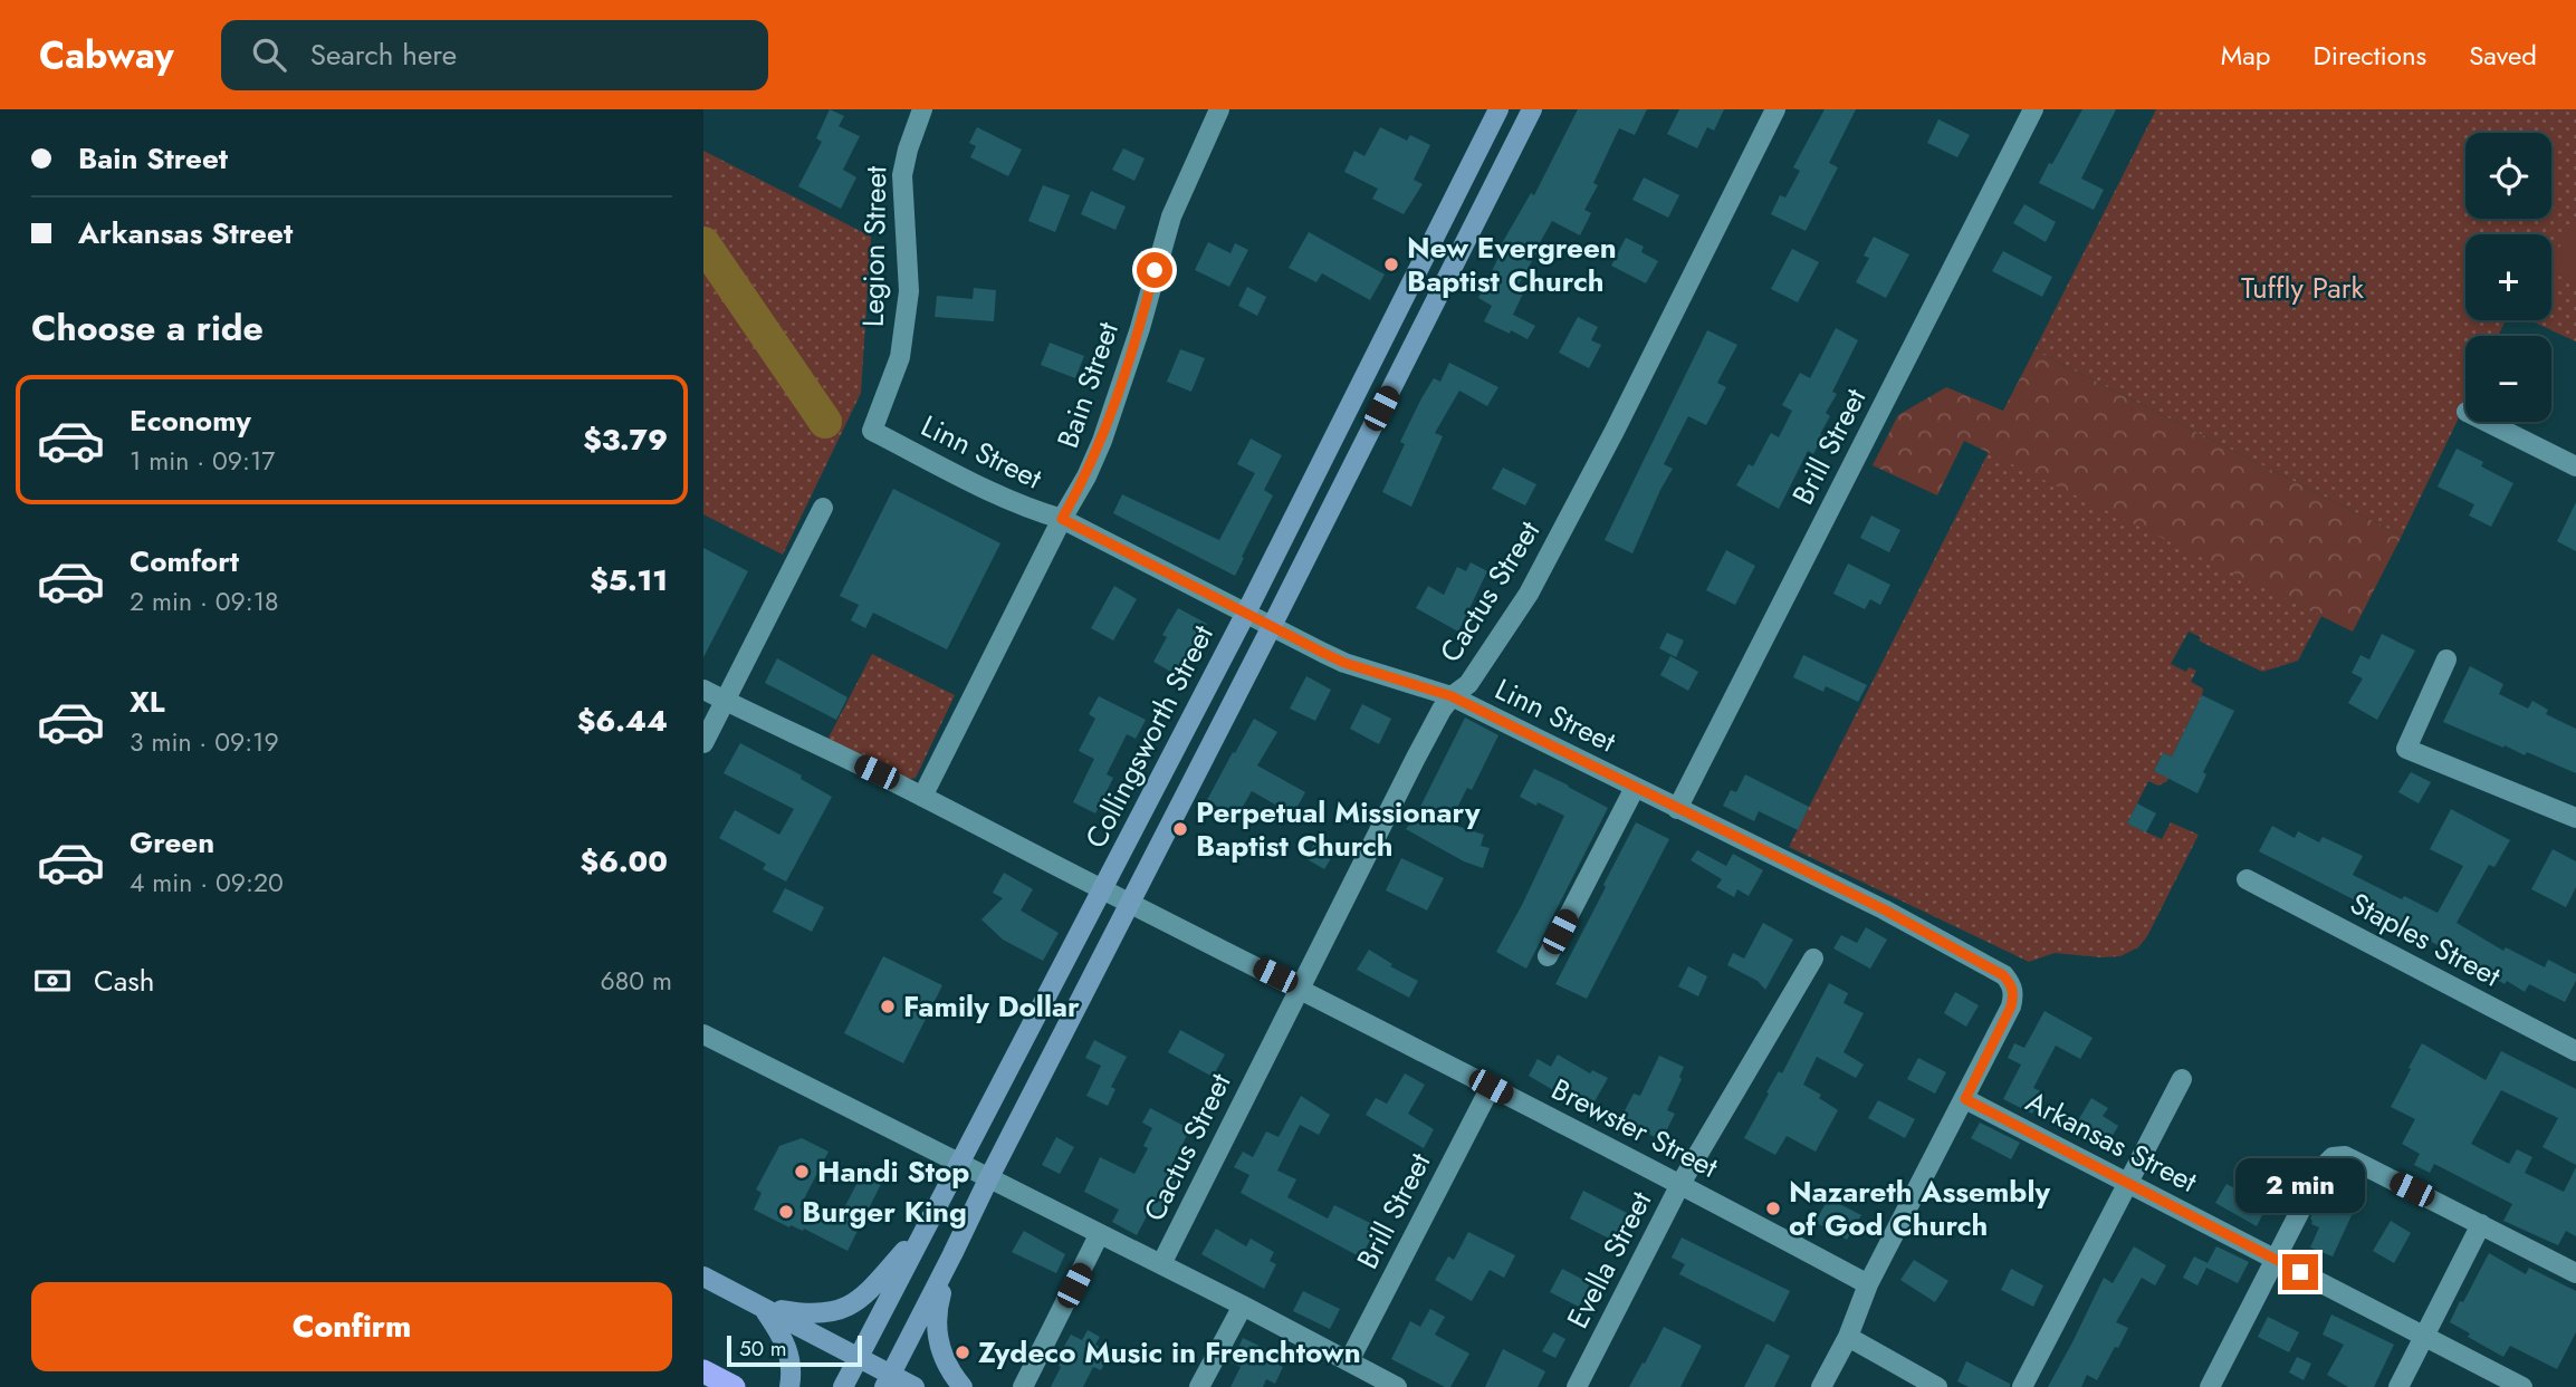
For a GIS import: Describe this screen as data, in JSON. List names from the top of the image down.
{
  "streets": {
    "main road": ["Collingsworth Street"],
    "street": [
      "Legion Street",
      "Bain Street",
      "Brill Street",
      "Linn Street",
      "Cactus Street",
      "Staples Street",
      "Brewster Street",
      "Arkansas Street",
      "Evella Street"
    ]
  },
  "crossings": [
    ["Legion Street", "Linn Street"],
    ["Bain Street", "Linn Street"],
    ["Bain Street", "Brewster Street"],
    ["Brill Street", "Linn Street"],
    ["Brill Street", "Brewster Street"],
    ["Linn Street", "Cactus Street"],
    ["Linn Street", "Collingsworth Street"],
    ["Linn Street", "Arkansas Street"],
    ["Cactus Street", "Brewster Street"],
    ["Collingsworth Street", "Brewster Street"],
    ["Brewster Street", "Evella Street"]
  ],
  "parks": ["Tuffly Park"],
  "places": [
    "New Evergreen Baptist Church",
    "Perpetual Missionary Baptist Church",
    "Family Dollar",
    "Handi Stop",
    "Nazareth Assembly of God Church",
    "Burger King",
    "Zydeco Music in Frenchtown"
  ],
  "scale_bar": "50 m",
  "page": {
    "header": "Cabway",
    "search": "Search here",
    "nav": ["Map", "Directions", "Saved"],
    "banner": ["Bain Street", "Arkansas Street"],
    "map_buttons": ["+", "−"],
    "heading": "Choose a ride",
    "list": [
      {
        "name": "Economy",
        "note": "1 min · 09:17",
        "value": "$3.79"
      },
      {
        "name": "Comfort",
        "note": "2 min · 09:18",
        "value": "$5.11"
      },
      {
        "name": "XL",
        "note": "3 min · 09:19",
        "value": "$6.44"
      },
      {
        "name": "Green",
        "note": "4 min · 09:20",
        "value": "$6.00"
      }
    ],
    "pay": ["Cash", "680 m"],
    "bubble": "2 min",
    "buttons": "Confirm",
    "scale": "50 m"
  }
}
